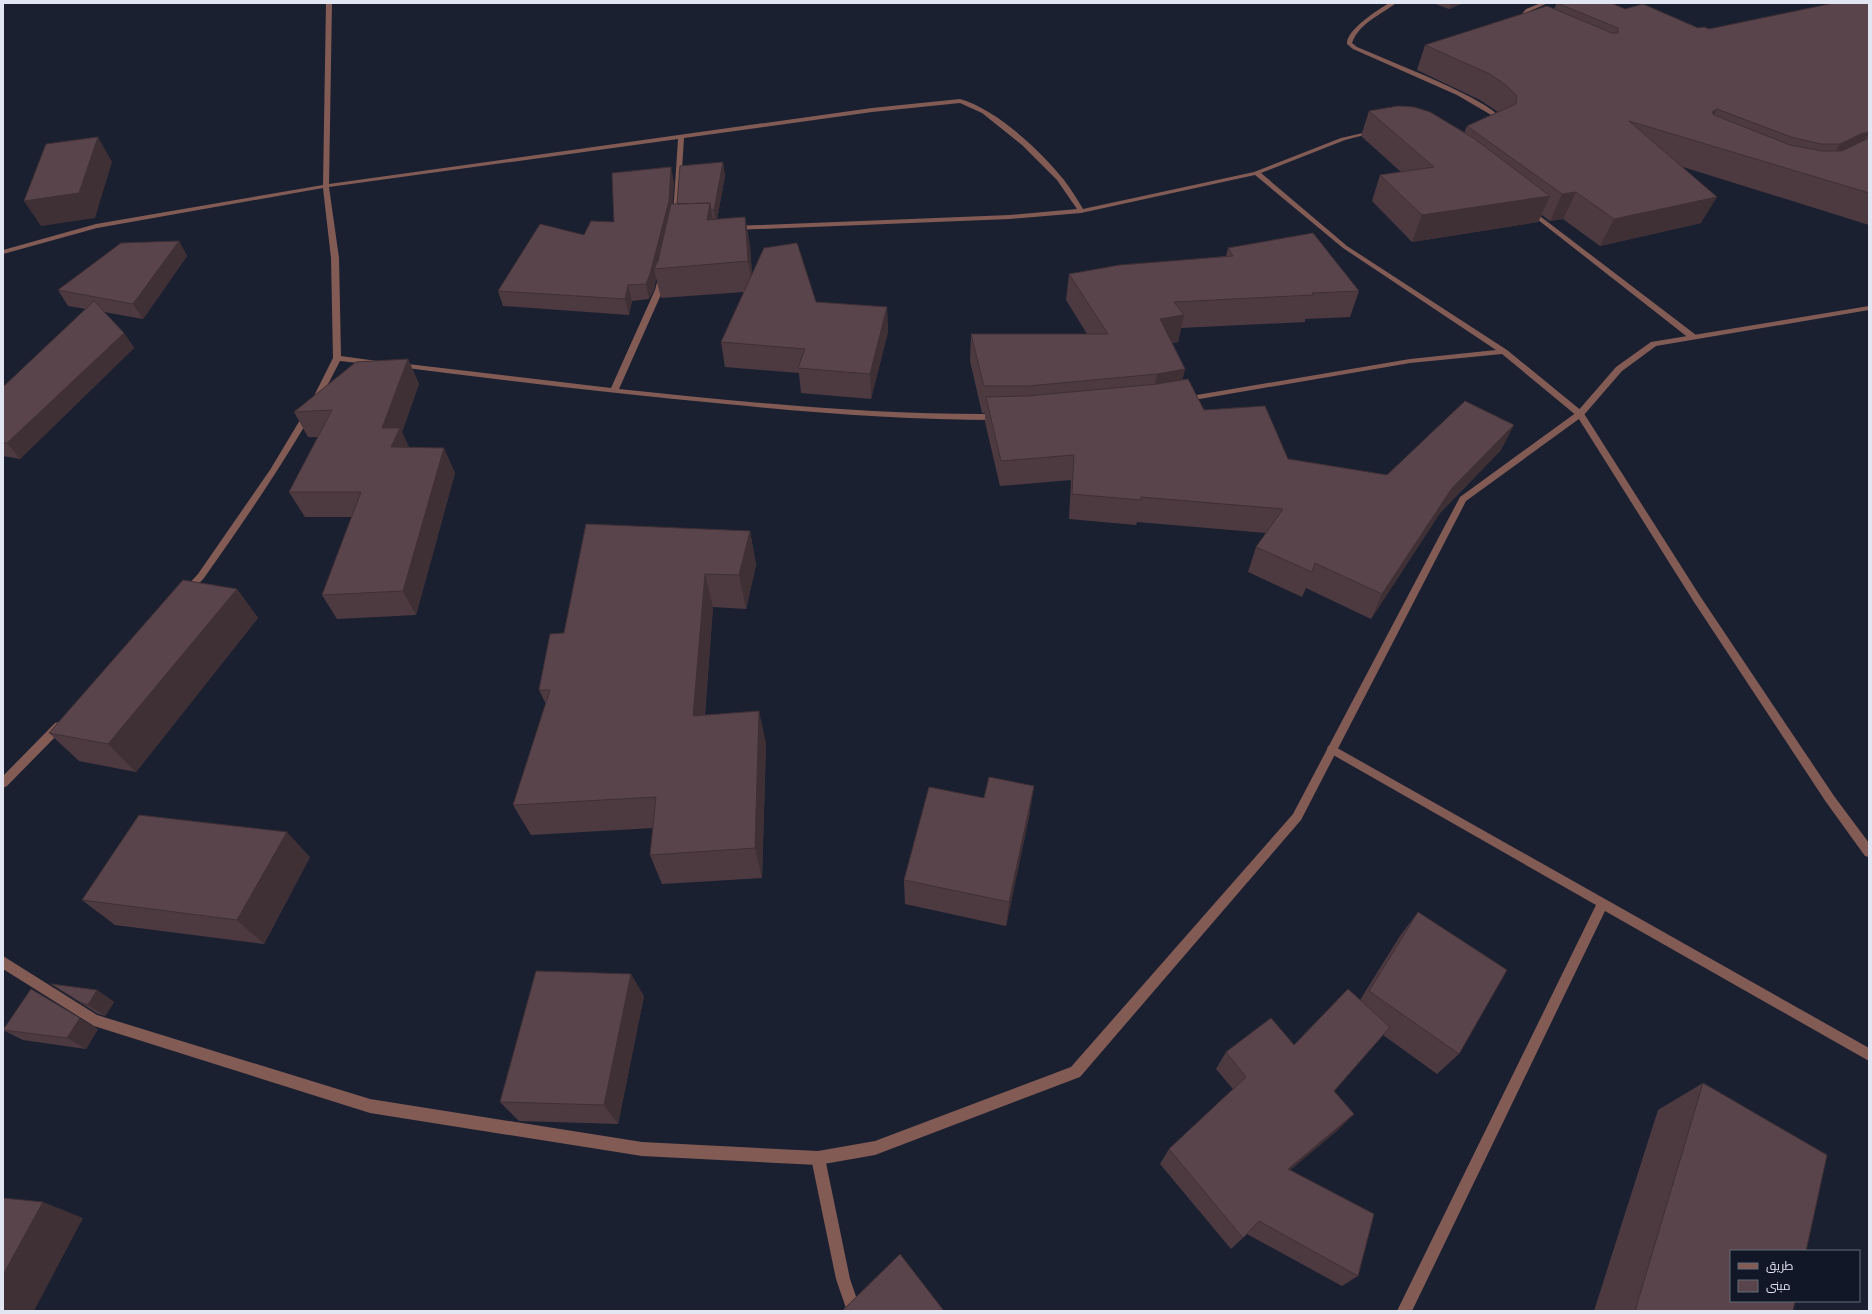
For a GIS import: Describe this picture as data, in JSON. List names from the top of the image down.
{
  "legend": ["طريق", "مبنى"]
}
